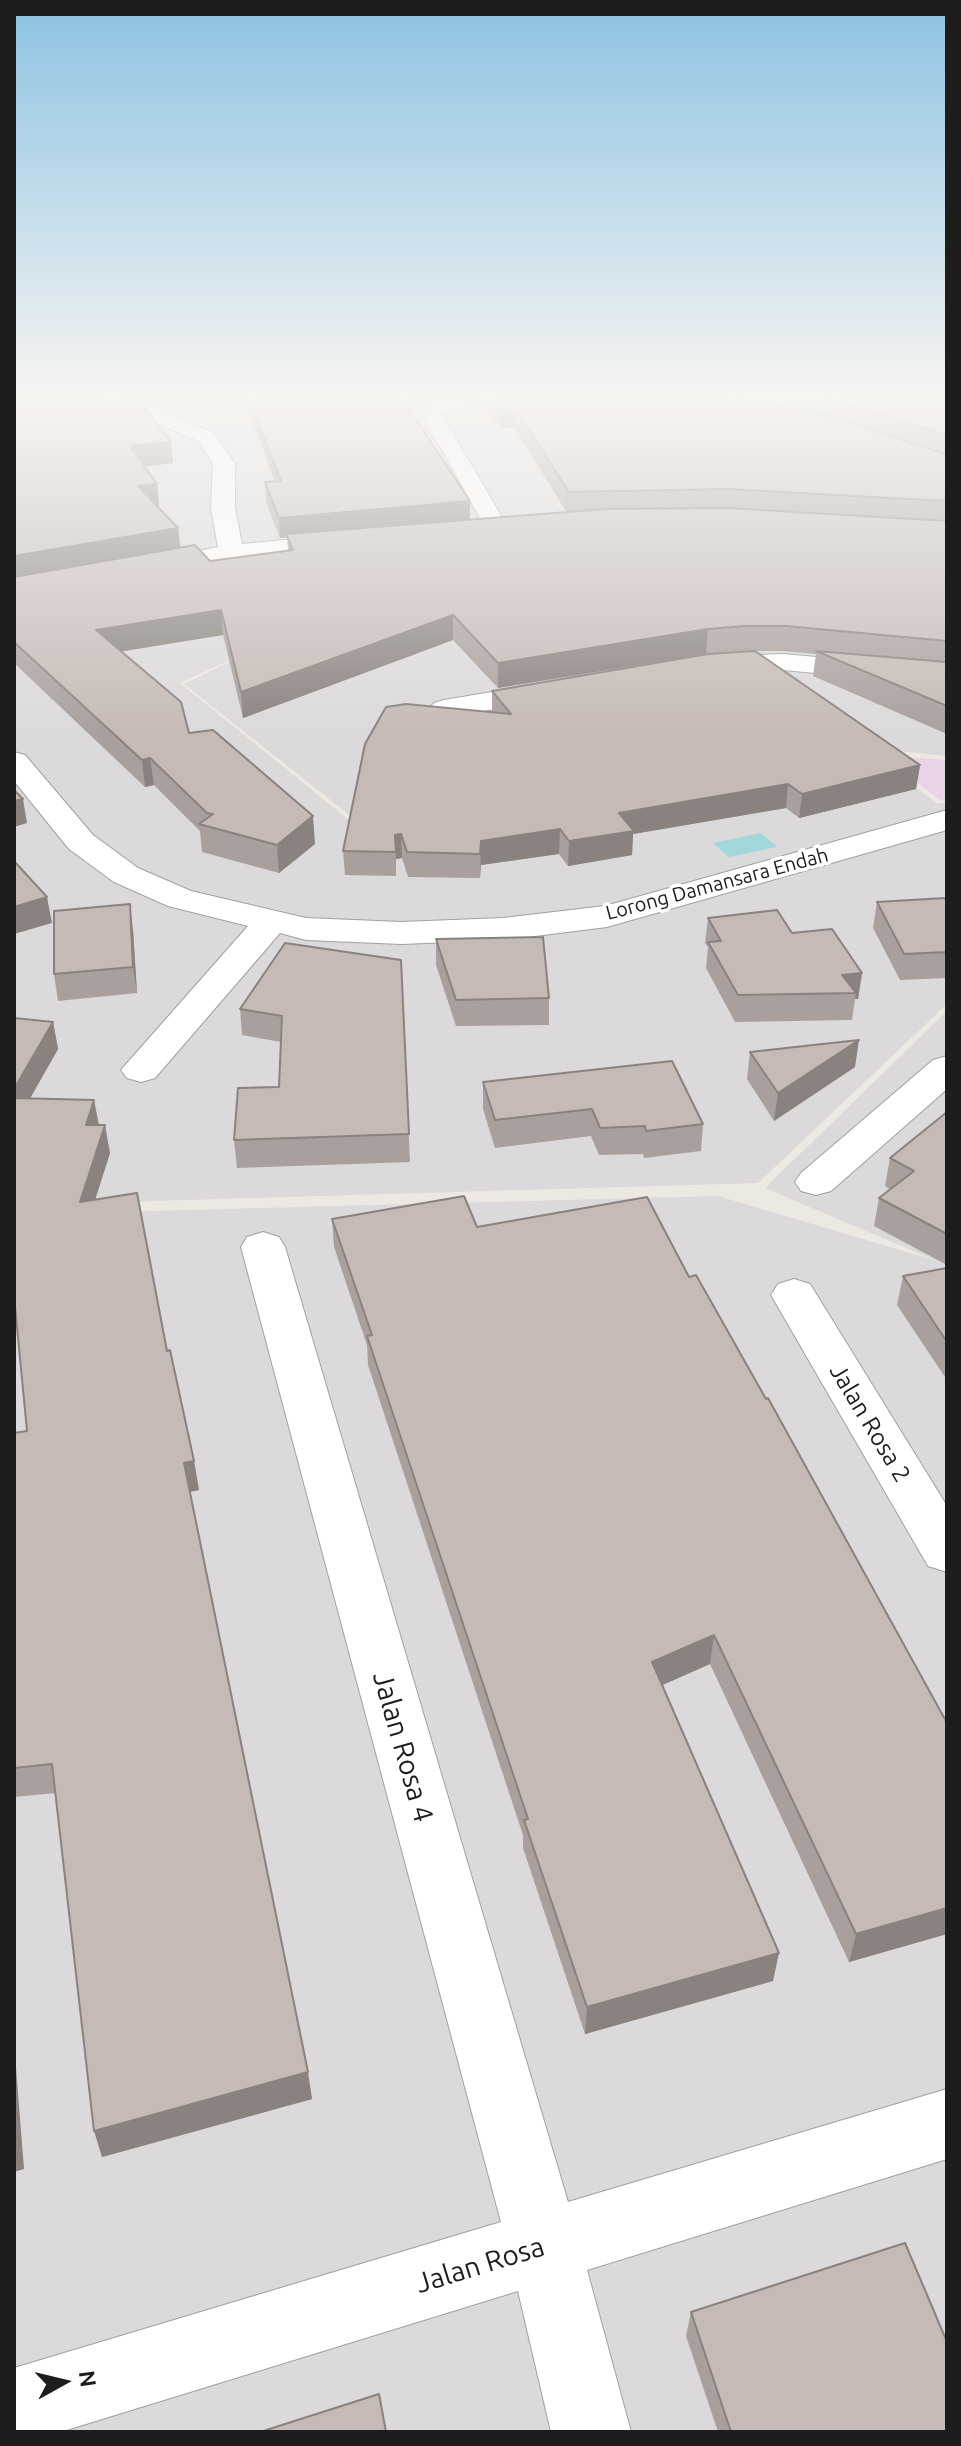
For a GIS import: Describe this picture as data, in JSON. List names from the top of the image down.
{
  "streets": {
    "street": [
      "Lorong Damansara Endah",
      "Jalan Rosa 2",
      "Jalan Rosa 4",
      "Jalan Rosa"
    ]
  },
  "crossings": [
    ["Jalan Rosa 4", "Jalan Rosa"]
  ],
  "north": "right"
}
